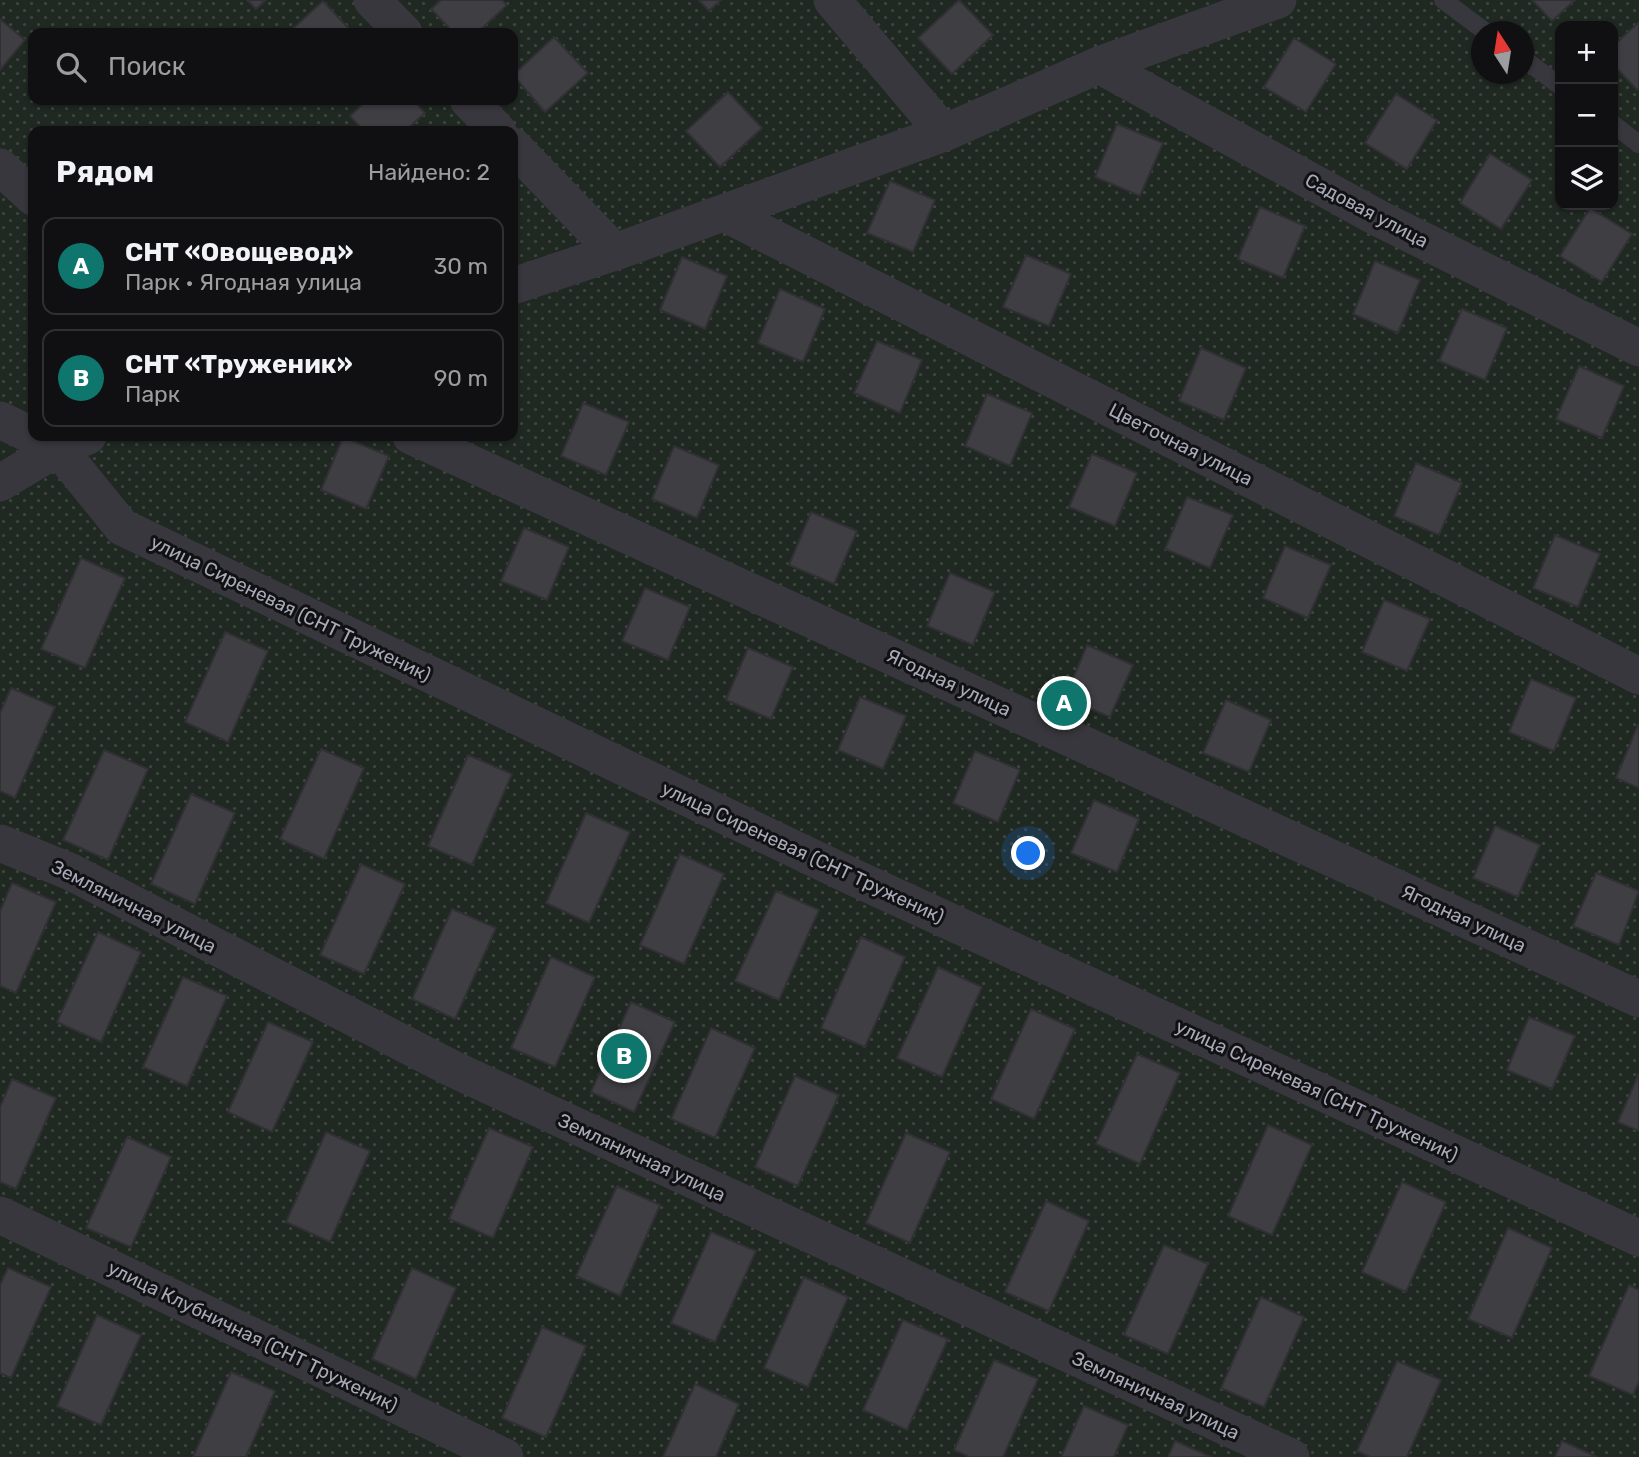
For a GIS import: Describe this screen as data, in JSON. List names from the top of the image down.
{
  "streets": {
    "street": [
      "Садовая улица",
      "Цветочная улица",
      "улица Сиреневая (СНТ Труженик)",
      "Ягодная улица",
      "Земляничная улица",
      "улица Клубничная (СНТ Труженик)"
    ]
  },
  "north": "top",
  "page": {
    "map_buttons": ["+", "−"],
    "search": "Поиск",
    "heading": ["Рядом", "Найдено: 2"],
    "list": [
      {
        "mark": "A",
        "name": "СНТ «Овощевод»",
        "note": "Парк · Ягодная улица",
        "value": "30 m"
      },
      {
        "mark": "B",
        "name": "СНТ «Труженик»",
        "note": "Парк",
        "value": "90 m"
      }
    ],
    "pins": ["A", "B"]
  }
}
